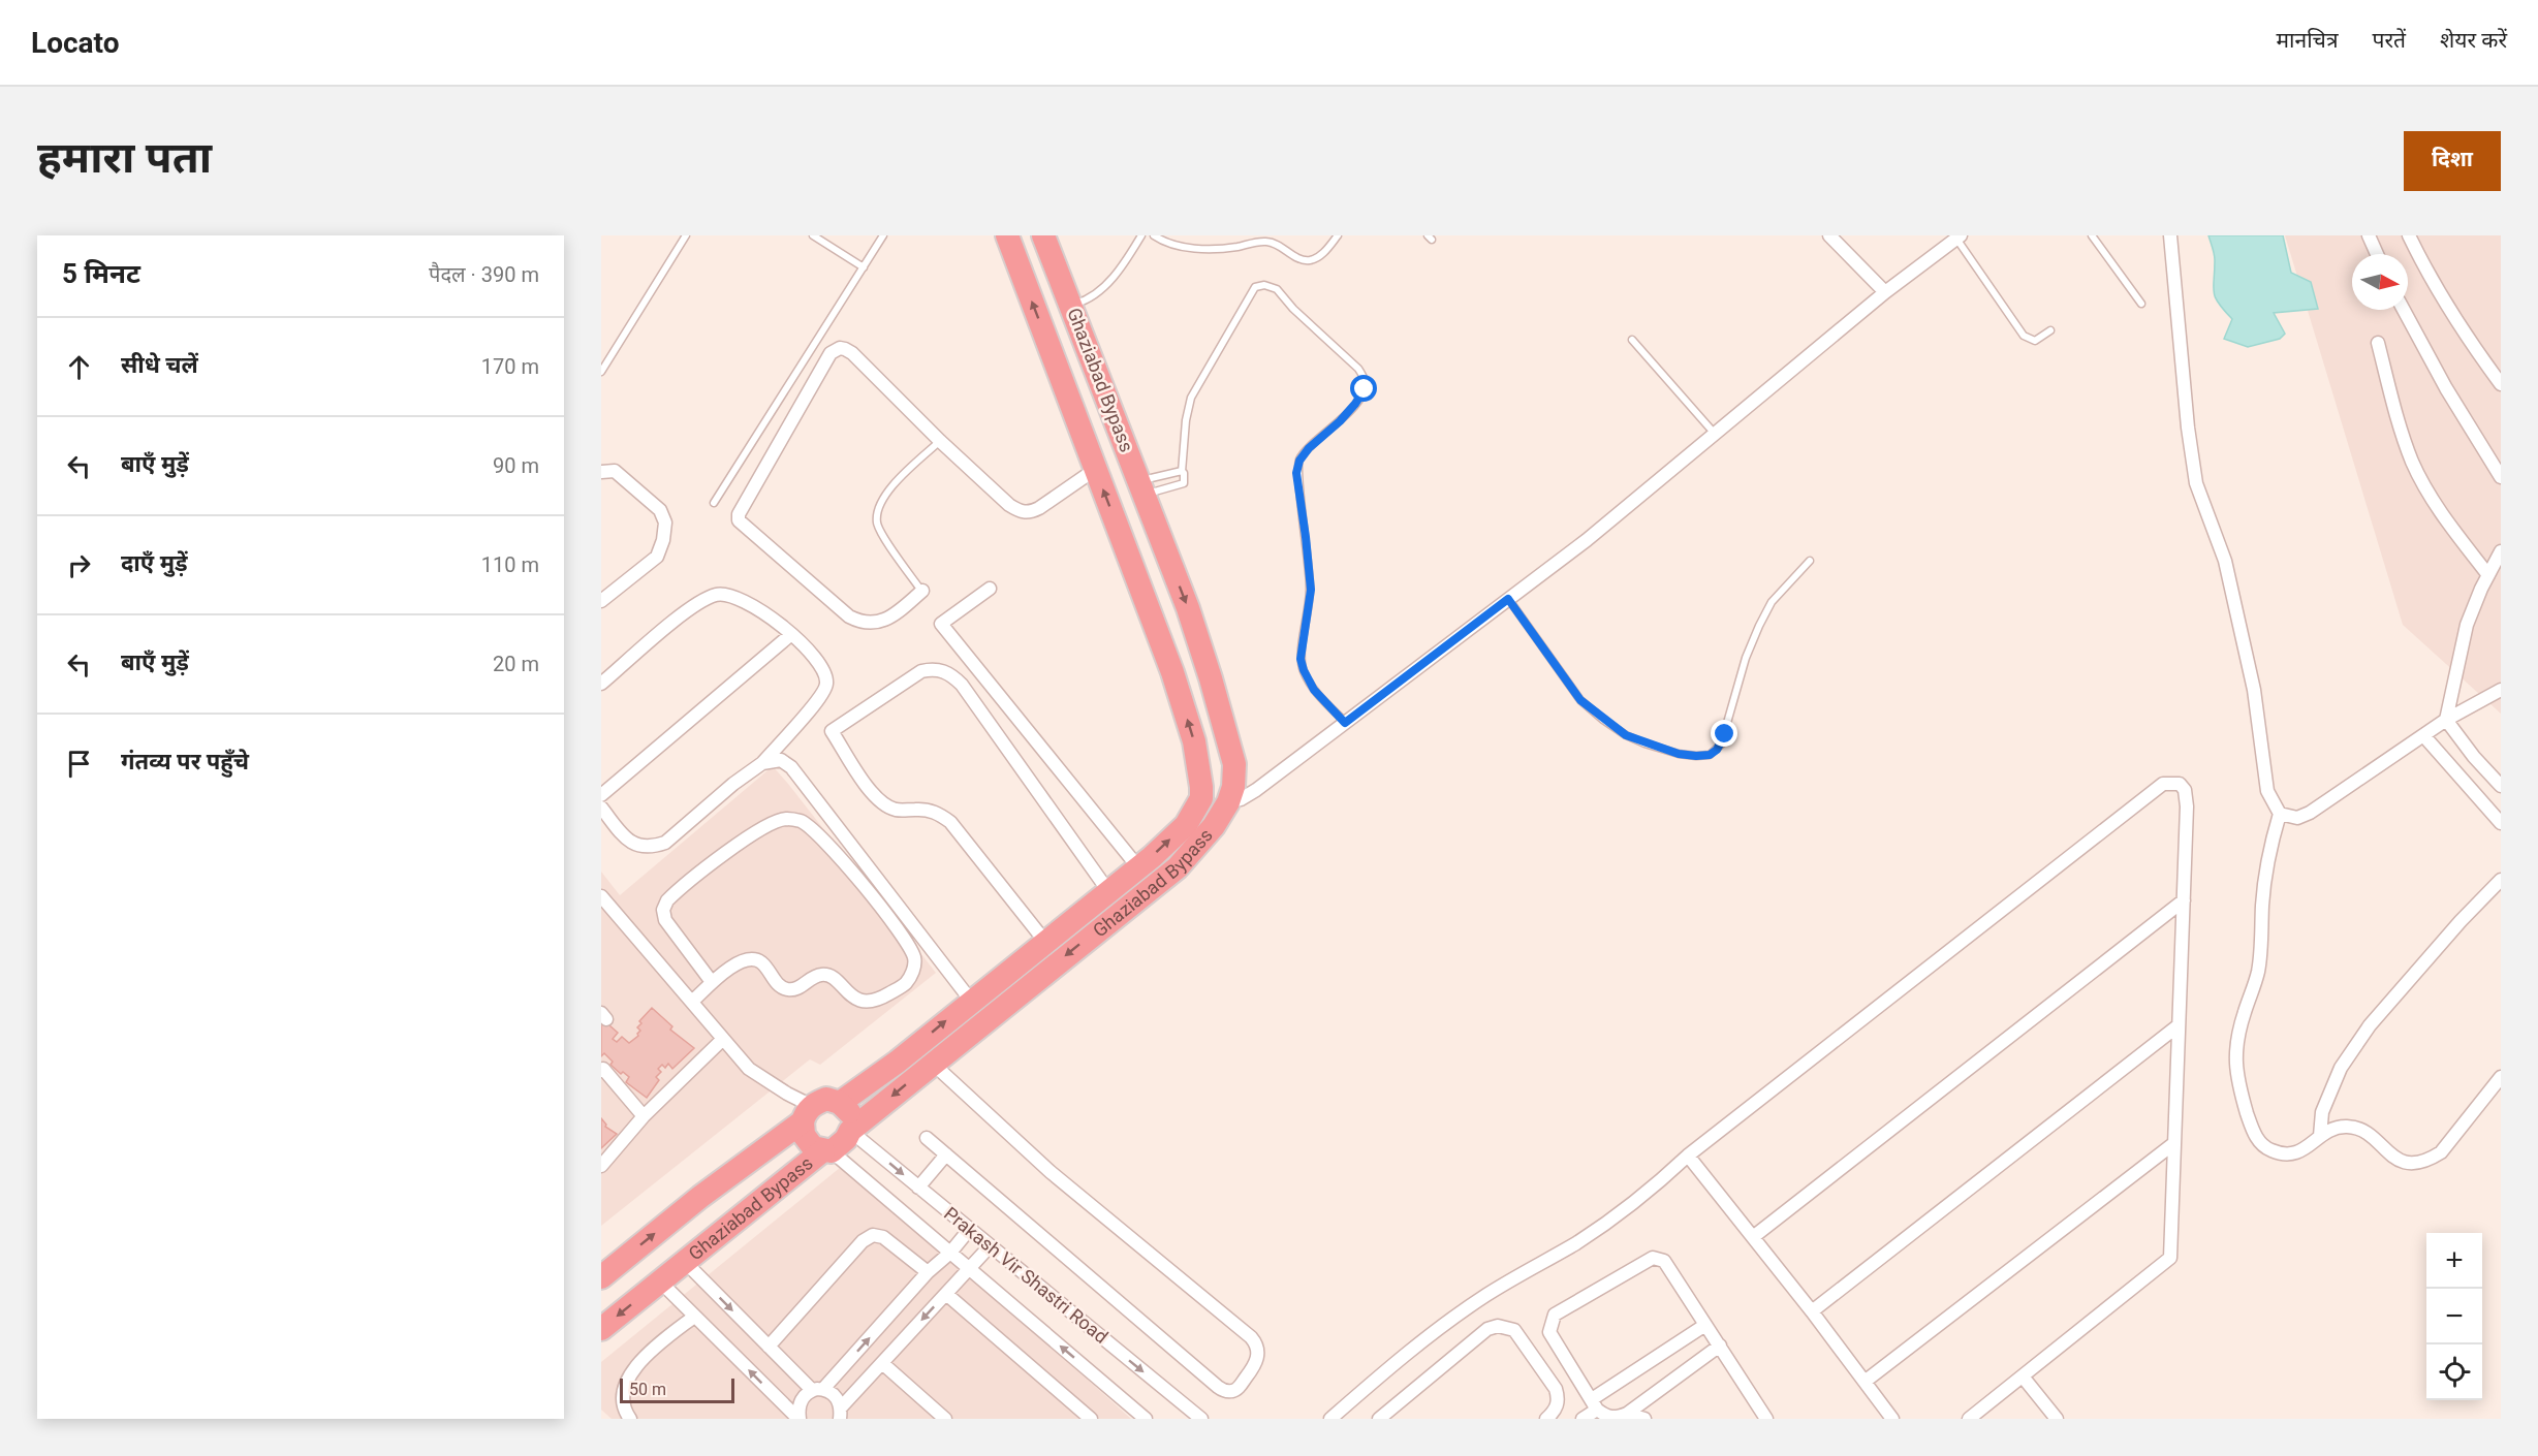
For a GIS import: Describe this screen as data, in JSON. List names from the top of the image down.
{
  "streets": {
    "highway": ["Ghaziabad Bypass"],
    "street": ["Prakash Vir Shastri Road"]
  },
  "crossings": [
    ["Ghaziabad Bypass", "Prakash Vir Shastri Road"]
  ],
  "scale_bar": "50 m",
  "north": "right",
  "page": {
    "header": "Locato",
    "nav": ["मानचित्र", "परतें", "शेयर करें"],
    "buttons": "दिशा",
    "title": "हमारा पता",
    "heading": ["5 मिनट", "पैदल · 390 m"],
    "list": [
      ["सीधे चलें", "170 m"],
      ["बाएँ मुड़ें", "90 m"],
      ["दाएँ मुड़ें", "110 m"],
      ["बाएँ मुड़ें", "20 m"],
      "गंतव्य पर पहुँचे"
    ],
    "map_buttons": ["+", "−"],
    "scale": "50 m"
  }
}
